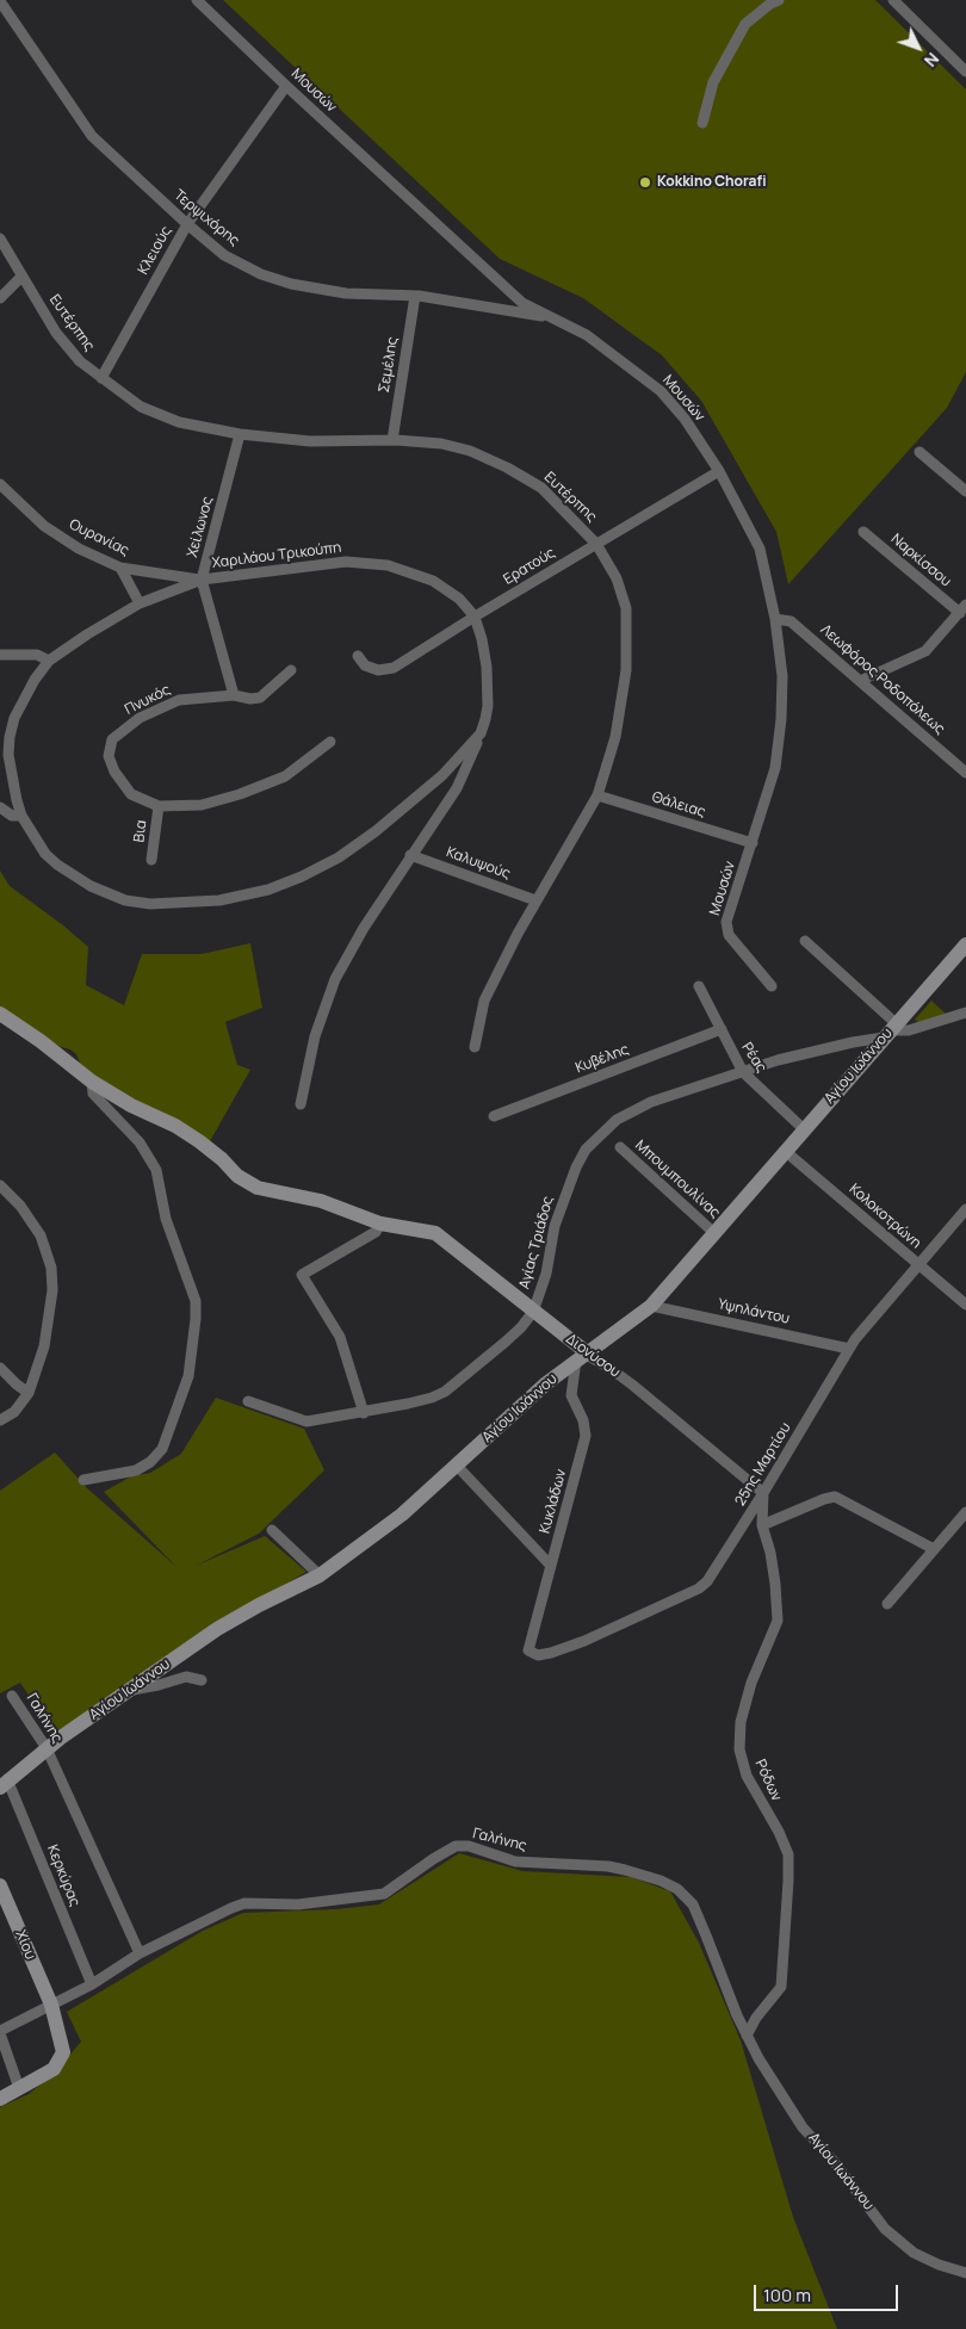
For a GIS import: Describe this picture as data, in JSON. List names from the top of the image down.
{
  "streets": {
    "street": [
      "Μουσών",
      "Τερψιχόρης",
      "Κλειούς",
      "Ευτέρπης",
      "Σεμέλης",
      "Χείλωνος",
      "Ουρανίας",
      "Χαριλάου Τρικούπη",
      "Ναρκίσσου",
      "Ερατούς",
      "Λεωφόρος Ροδοπόλεως",
      "Πνυκός",
      "Θάλειας",
      "Βια",
      "Καλυψούς",
      "Ρέας",
      "Κυβέλης",
      "Αγίου Ιωάννου",
      "Μπουμπουλίνας",
      "Κολοκοτρώνη",
      "Αγίας Τριάδος",
      "Υψηλάντου",
      "Διονύσου",
      "25ης Μαρτίου",
      "Κυκλάδων",
      "Γαλήνης",
      "Ρόδων",
      "Κερκύρας",
      "Χίου"
    ]
  },
  "crossings": [
    ["Μουσών", "Τερψιχόρης"],
    ["Μουσών", "Κλειούς"],
    ["Μουσών", "Ερατούς"],
    ["Μουσών", "Λεωφόρος Ροδοπόλεως"],
    ["Μουσών", "Θάλειας"],
    ["Τερψιχόρης", "Κλειούς"],
    ["Τερψιχόρης", "Σεμέλης"],
    ["Κλειούς", "Ευτέρπης"],
    ["Ευτέρπης", "Σεμέλης"],
    ["Ευτέρπης", "Χείλωνος"],
    ["Ευτέρπης", "Ερατούς"],
    ["Ευτέρπης", "Θάλειας"],
    ["Ευτέρπης", "Καλυψούς"],
    ["Χείλωνος", "Ουρανίας"],
    ["Χείλωνος", "Χαριλάου Τρικούπη"],
    ["Χείλωνος", "Πνυκός"],
    ["Ουρανίας", "Χαριλάου Τρικούπη"],
    ["Χαριλάου Τρικούπη", "Ερατούς"],
    ["Πνυκός", "Βια"],
    ["Ρέας", "Κυβέλης"],
    ["Ρέας", "Αγίου Ιωάννου"],
    ["Ρέας", "Αγίας Τριάδος"],
    ["Αγίου Ιωάννου", "Μπουμπουλίνας"],
    ["Αγίου Ιωάννου", "Κολοκοτρώνη"],
    ["Αγίου Ιωάννου", "Αγίας Τριάδος"],
    ["Αγίου Ιωάννου", "Υψηλάντου"],
    ["Αγίου Ιωάννου", "Διονύσου"],
    ["Αγίου Ιωάννου", "Κυκλάδων"],
    ["Αγίου Ιωάννου", "Γαλήνης"],
    ["Αγίου Ιωάννου", "Ρόδων"],
    ["Αγίου Ιωάννου", "Κερκύρας"],
    ["Κολοκοτρώνη", "25ης Μαρτίου"],
    ["Αγίας Τριάδος", "Διονύσου"],
    ["Υψηλάντου", "25ης Μαρτίου"],
    ["Διονύσου", "25ης Μαρτίου"],
    ["Διονύσου", "Κυκλάδων"],
    ["Διονύσου", "Ρόδων"],
    ["25ης Μαρτίου", "Κυκλάδων"],
    ["25ης Μαρτίου", "Ρόδων"],
    ["Γαλήνης", "Ρόδων"],
    ["Γαλήνης", "Κερκύρας"],
    ["Γαλήνης", "Χίου"]
  ],
  "places": ["Kokkino Chorafi"],
  "scale_bar": "100 m",
  "north": "bottom right"
}
